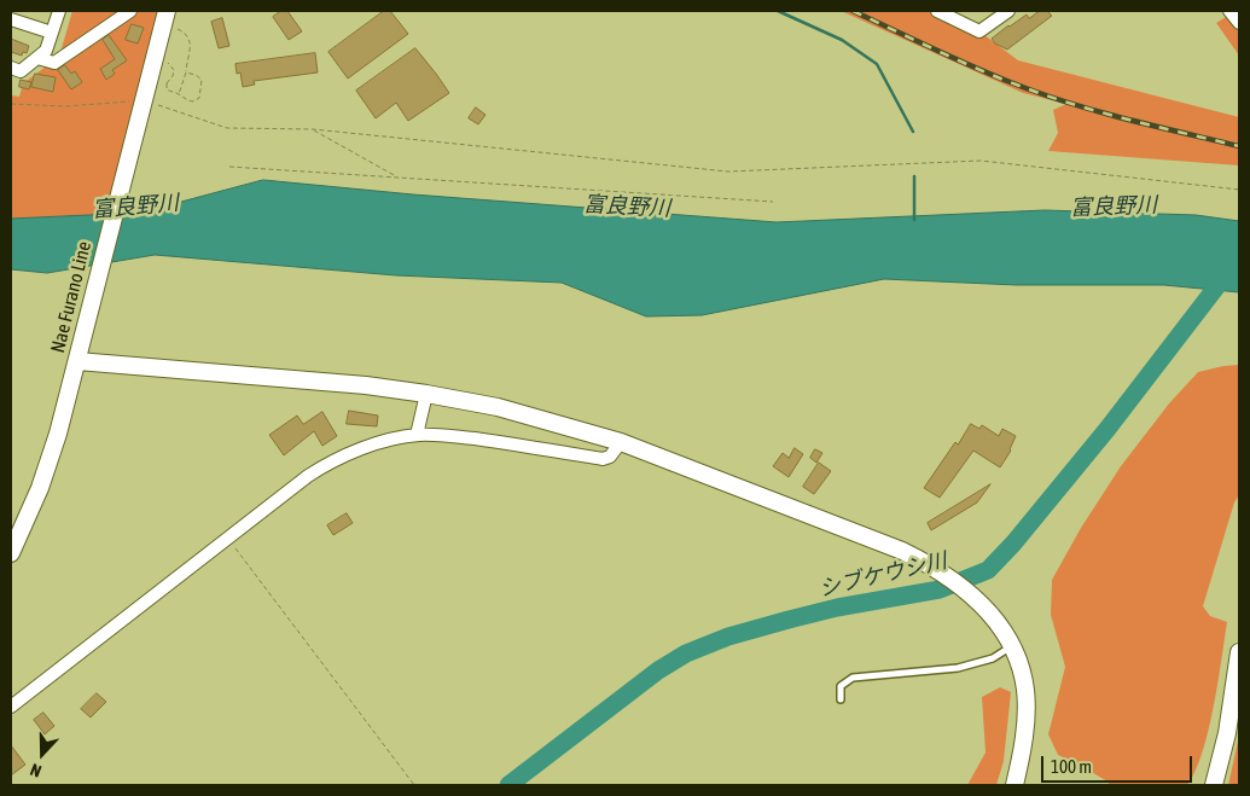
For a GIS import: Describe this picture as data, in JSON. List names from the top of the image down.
{
  "streets": {
    "street": ["Nae Furano Line"]
  },
  "water": ["富良野川", "シブケウシ川"],
  "scale_bar": "100 m",
  "north": "bottom"
}
